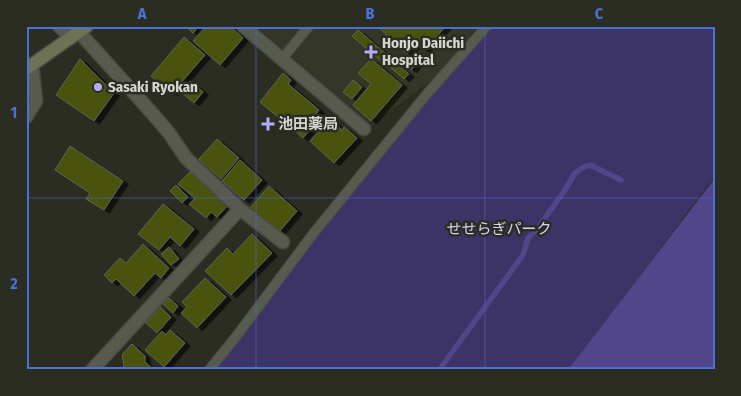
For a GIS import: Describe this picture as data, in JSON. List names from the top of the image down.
{
  "parks": ["せせらぎパーク"],
  "places": {
    "health": ["Honjo Daiichi Hospital", "池田薬局"],
    "other": ["Sasaki Ryokan"]
  },
  "grid": {
    "columns": ["A", "B", "C"],
    "rows": ["1", "2"]
  }
}
